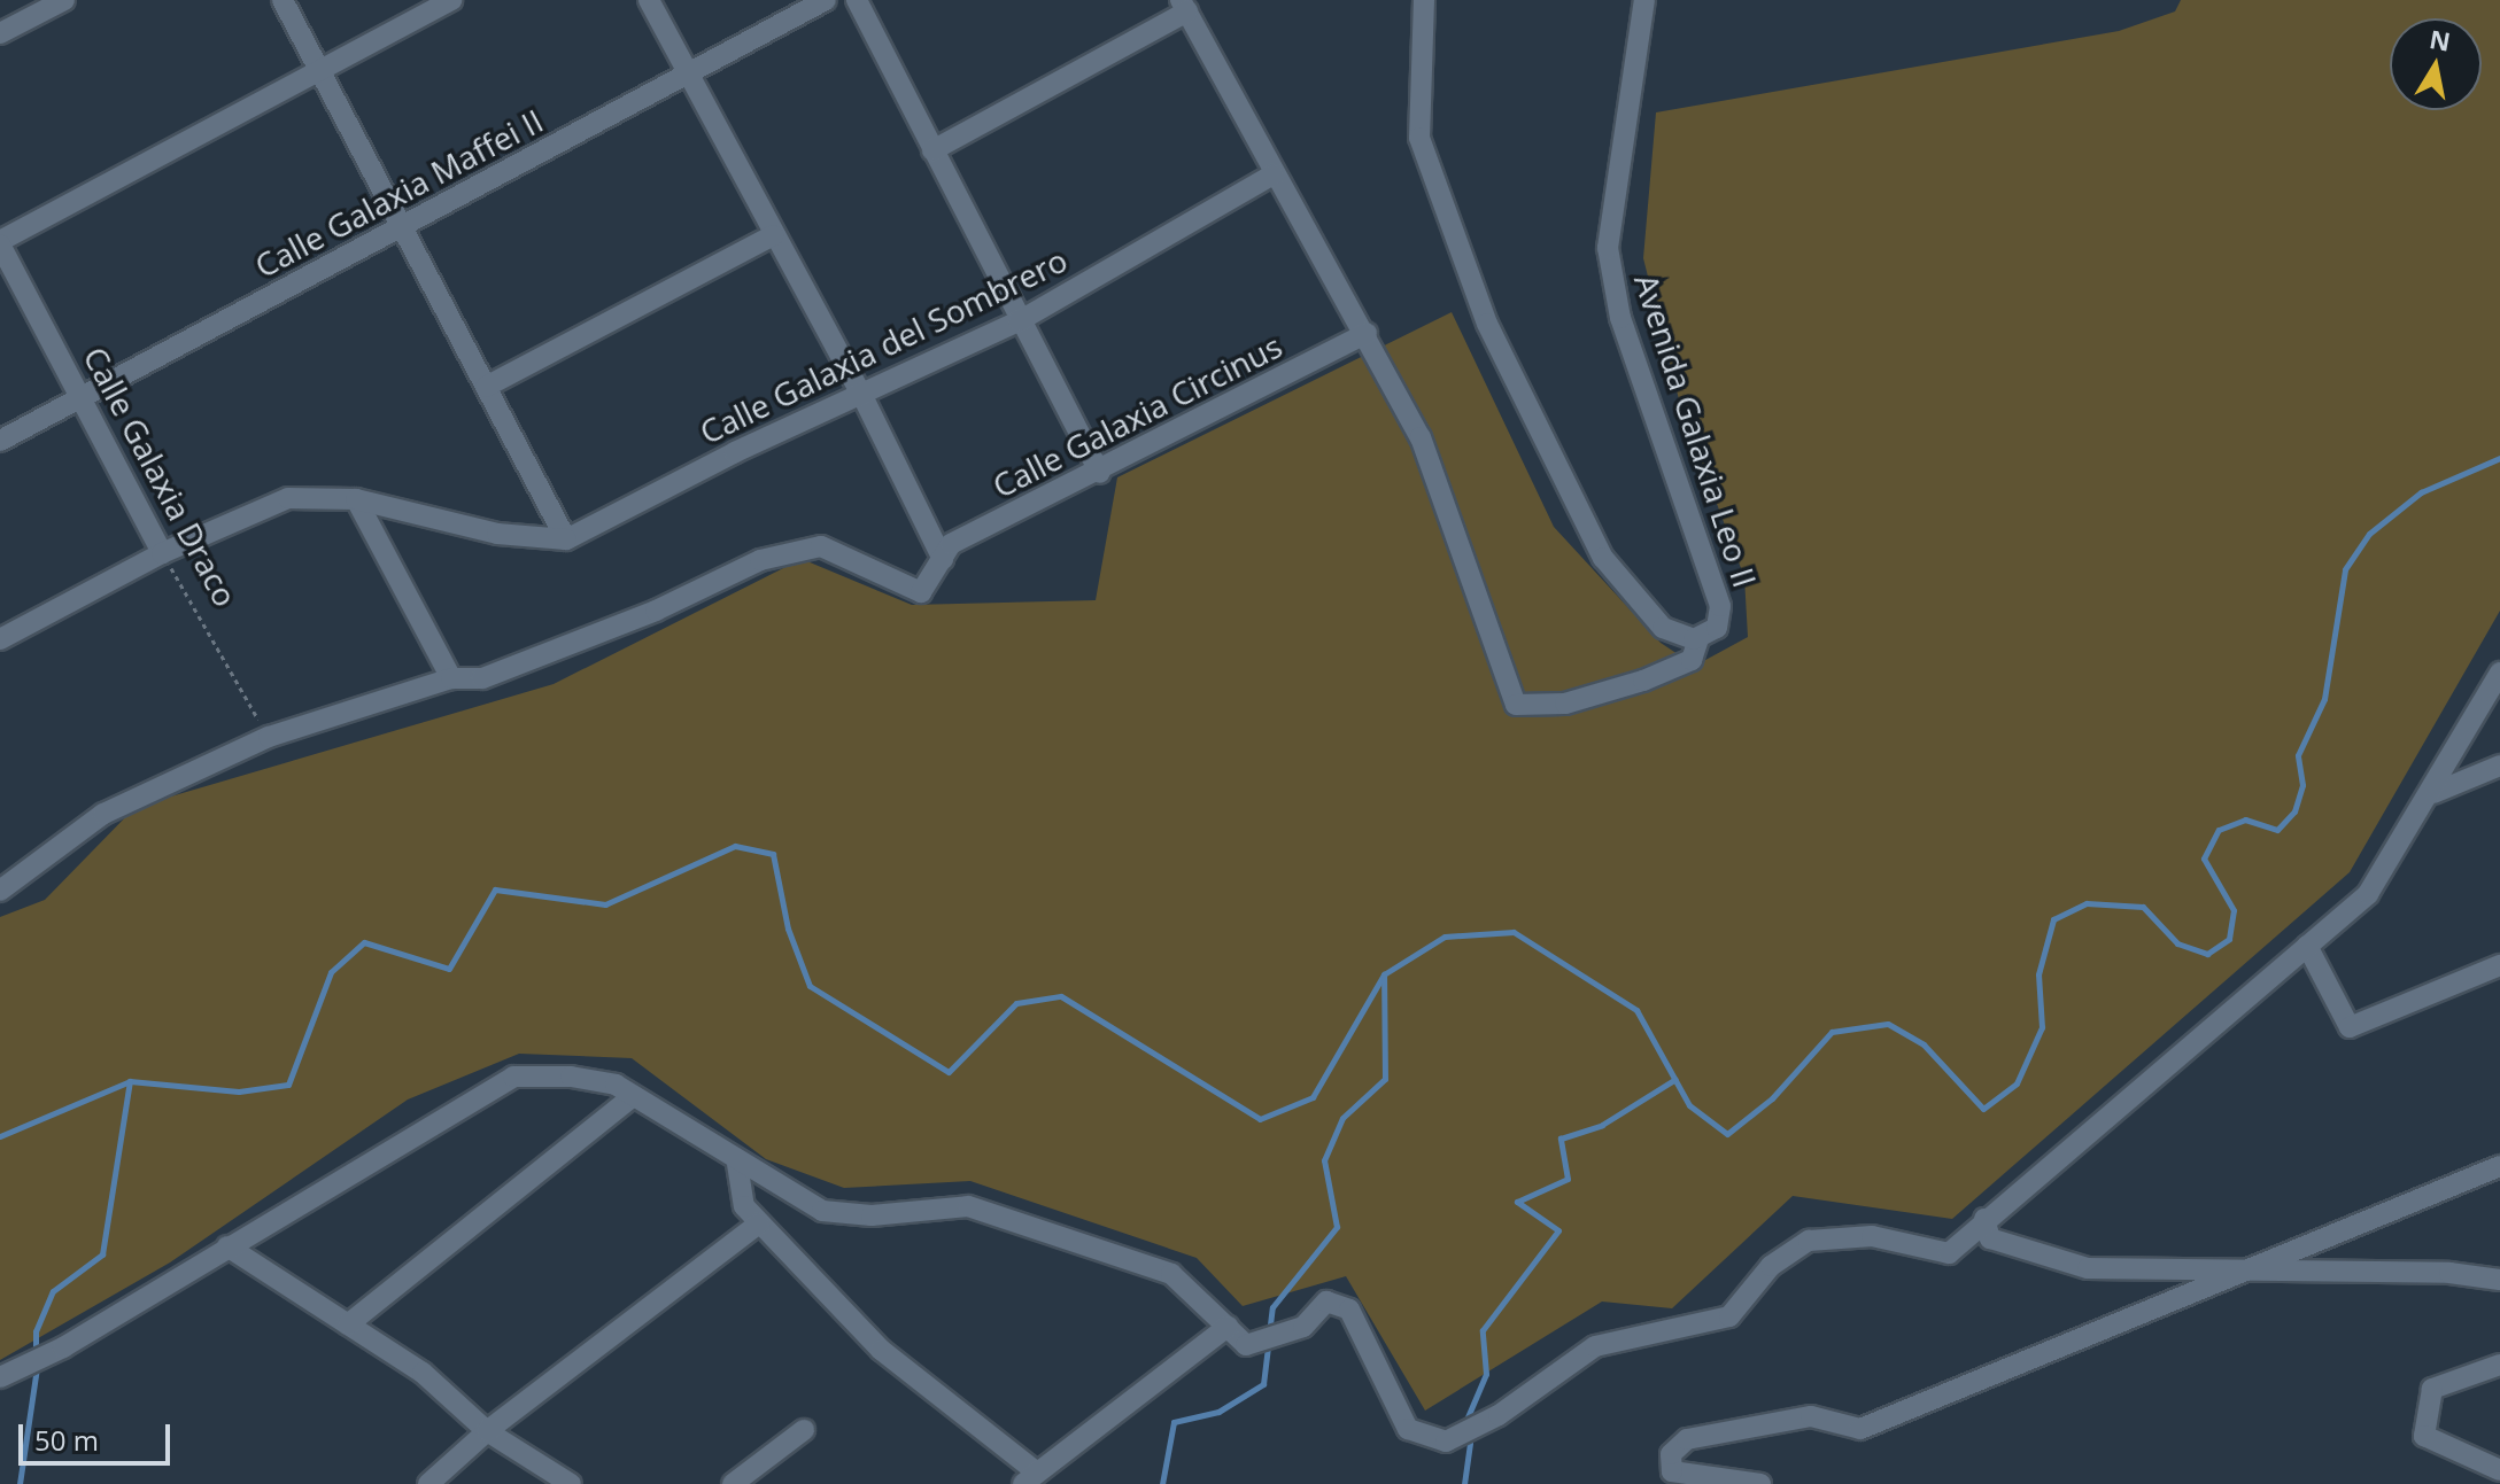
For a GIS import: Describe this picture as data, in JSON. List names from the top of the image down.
{
  "streets": {
    "street": [
      "Calle Galaxia Maffei II",
      "Calle Galaxia del Sombrero",
      "Calle Galaxia Circinus",
      "Avenida Galaxia Leo II",
      "Calle Galaxia Draco"
    ]
  },
  "crossings": [
    ["Calle Galaxia Maffei II", "Calle Galaxia Draco"]
  ],
  "scale_bar": "50 m",
  "north": "top"
}
